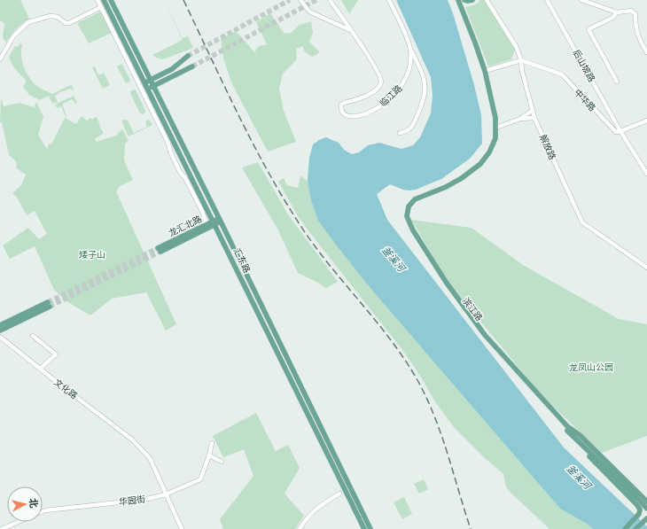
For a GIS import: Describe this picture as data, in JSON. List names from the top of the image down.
{
  "streets": {
    "main road": ["龙汇北路", "汇东路", "滨江路"],
    "street": [
      "后山坡路",
      "临江路",
      "中华路",
      "解放路",
      "文化路",
      "华园街"
    ]
  },
  "crossings": [
    ["后山坡路", "中华路"],
    ["中华路", "解放路"],
    ["龙汇北路", "汇东路"],
    ["文化路", "华园街"]
  ],
  "water": ["釜溪河"],
  "parks": ["矮子山", "龙凤山公园"],
  "north": "right"
}
